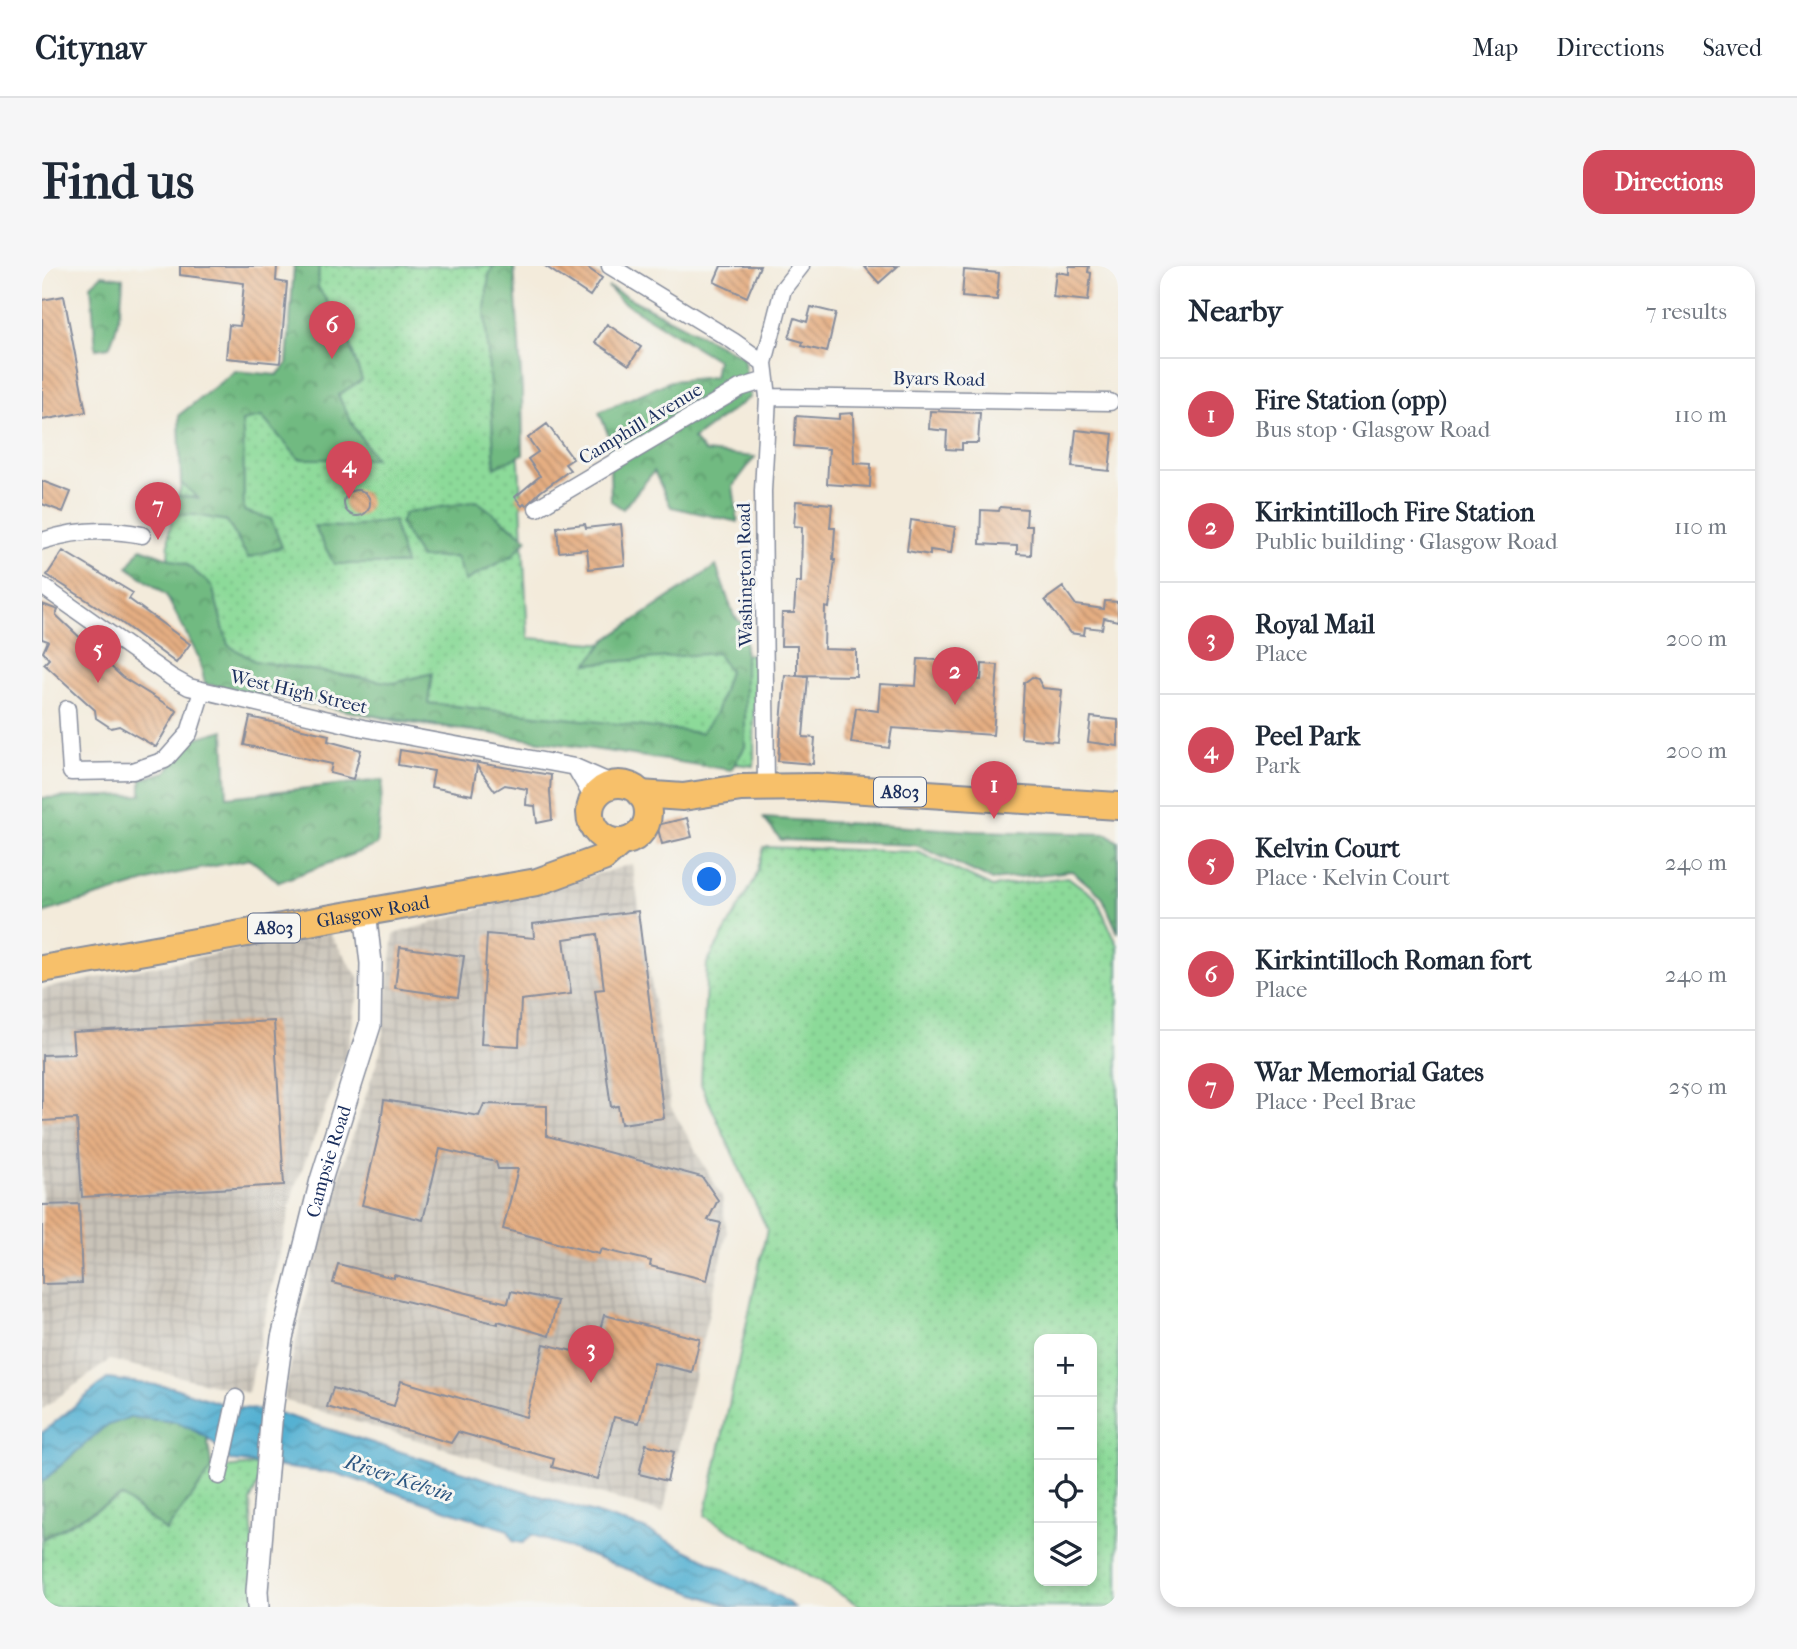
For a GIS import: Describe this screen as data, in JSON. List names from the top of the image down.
{
  "streets": {
    "main road": ["A803", "Glasgow Road"],
    "street": [
      "Byars Road",
      "Camphill Avenue",
      "Washington Road",
      "West High Street",
      "Campsie Road"
    ]
  },
  "crossings": [
    ["Byars Road", "Camphill Avenue"],
    ["Byars Road", "Washington Road"],
    ["Camphill Avenue", "Washington Road"],
    ["Washington Road", "A803"],
    ["West High Street", "A803"],
    ["West High Street", "Glasgow Road"],
    ["A803", "Glasgow Road"],
    ["Glasgow Road", "Campsie Road"]
  ],
  "water": ["River Kelvin"],
  "page": {
    "header": "Citynav",
    "nav": ["Map", "Directions", "Saved"],
    "buttons": "Directions",
    "title": "Find us",
    "heading": ["Nearby", "7 results"],
    "pins": [
      "6",
      "4",
      "7",
      "5",
      "2",
      "1",
      "3"
    ],
    "list": [
      {
        "mark": "1",
        "name": "Fire Station (opp)",
        "note": "Bus stop · Glasgow Road",
        "value": "110 m"
      },
      {
        "mark": "2",
        "name": "Kirkintilloch Fire Station",
        "note": "Public building · Glasgow Road",
        "value": "110 m"
      },
      {
        "mark": "3",
        "name": "Royal Mail",
        "note": "Place",
        "value": "200 m"
      },
      {
        "mark": "4",
        "name": "Peel Park",
        "note": "Park",
        "value": "200 m"
      },
      {
        "mark": "5",
        "name": "Kelvin Court",
        "note": "Place · Kelvin Court",
        "value": "240 m"
      },
      {
        "mark": "6",
        "name": "Kirkintilloch Roman fort",
        "note": "Place",
        "value": "240 m"
      },
      {
        "mark": "7",
        "name": "War Memorial Gates",
        "note": "Place · Peel Brae",
        "value": "250 m"
      }
    ],
    "map_buttons": ["+", "−"]
  }
}
